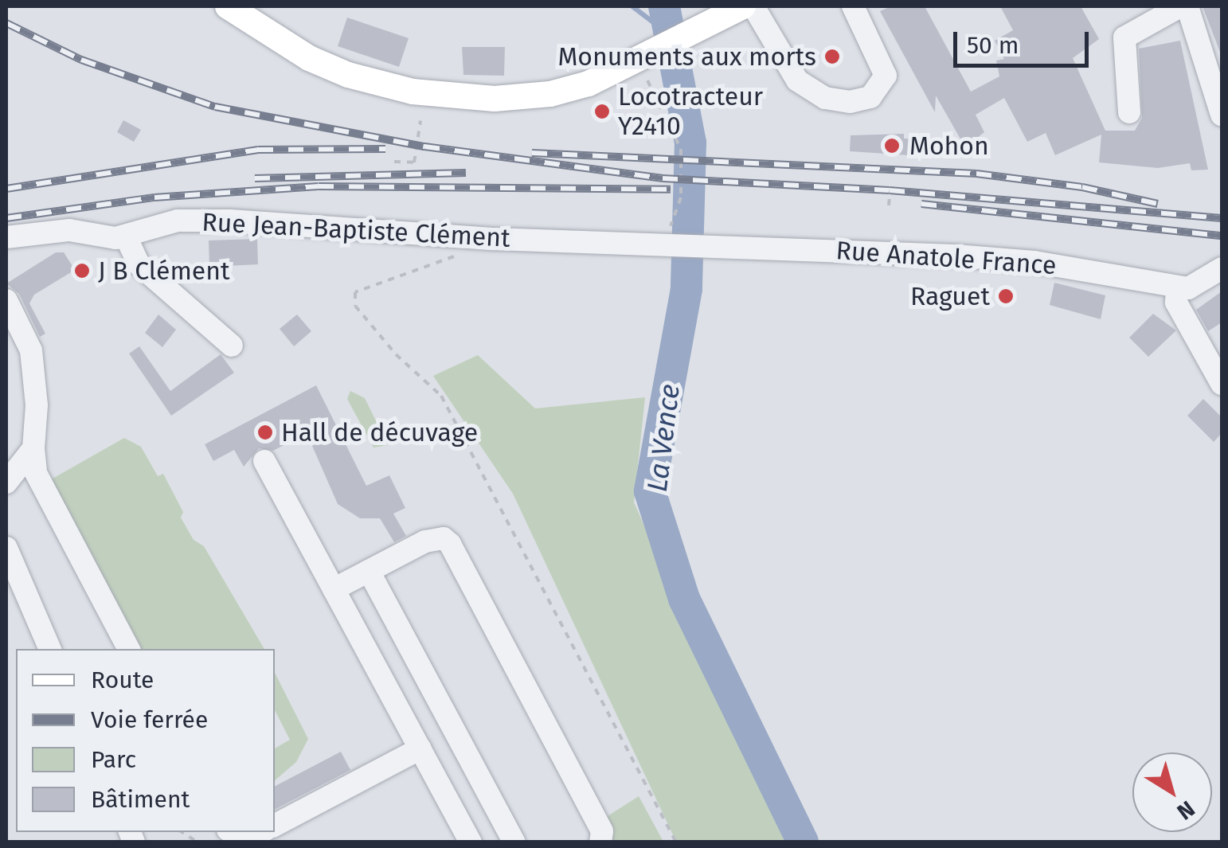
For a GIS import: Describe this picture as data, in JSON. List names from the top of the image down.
{
  "streets": {
    "street": ["Rue Jean-Baptiste Clément", "Rue Anatole France"]
  },
  "crossings": [
    ["Rue Jean-Baptiste Clément", "Rue Anatole France"]
  ],
  "water": ["La Vence"],
  "places": [
    "Monuments aux morts",
    "Locotracteur Y2410",
    "Mohon",
    "J B Clément",
    "Raguet",
    "Hall de décuvage"
  ],
  "legend": [
    "Route",
    "Voie ferrée",
    "Parc",
    "Bâtiment"
  ],
  "scale_bar": "50 m",
  "north": "bottom right"
}
